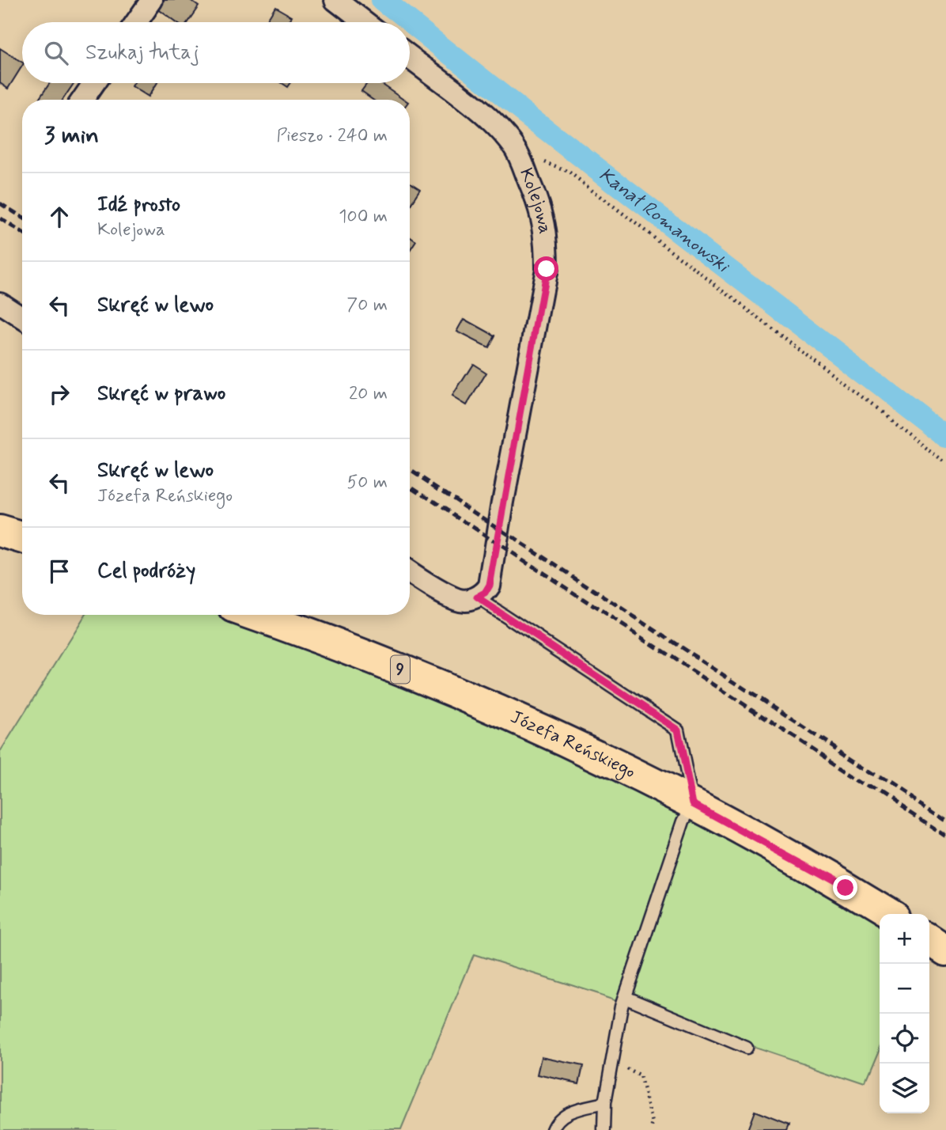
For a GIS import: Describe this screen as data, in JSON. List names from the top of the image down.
{
  "streets": {
    "main road": ["9", "Józefa Reńskiego"],
    "street": ["Kolejowa"]
  },
  "water": ["Kanał Romanowski"],
  "page": {
    "search": "Szukaj tutaj",
    "heading": ["3 min", "Pieszo · 240 m"],
    "list": [
      ["Idź prosto", "Kolejowa", "100 m"],
      ["Skręć w lewo", "70 m"],
      ["Skręć w prawo", "20 m"],
      ["Skręć w lewo", "Józefa Reńskiego", "50 m"],
      "Cel podróży"
    ],
    "map_buttons": ["+", "−"]
  }
}
